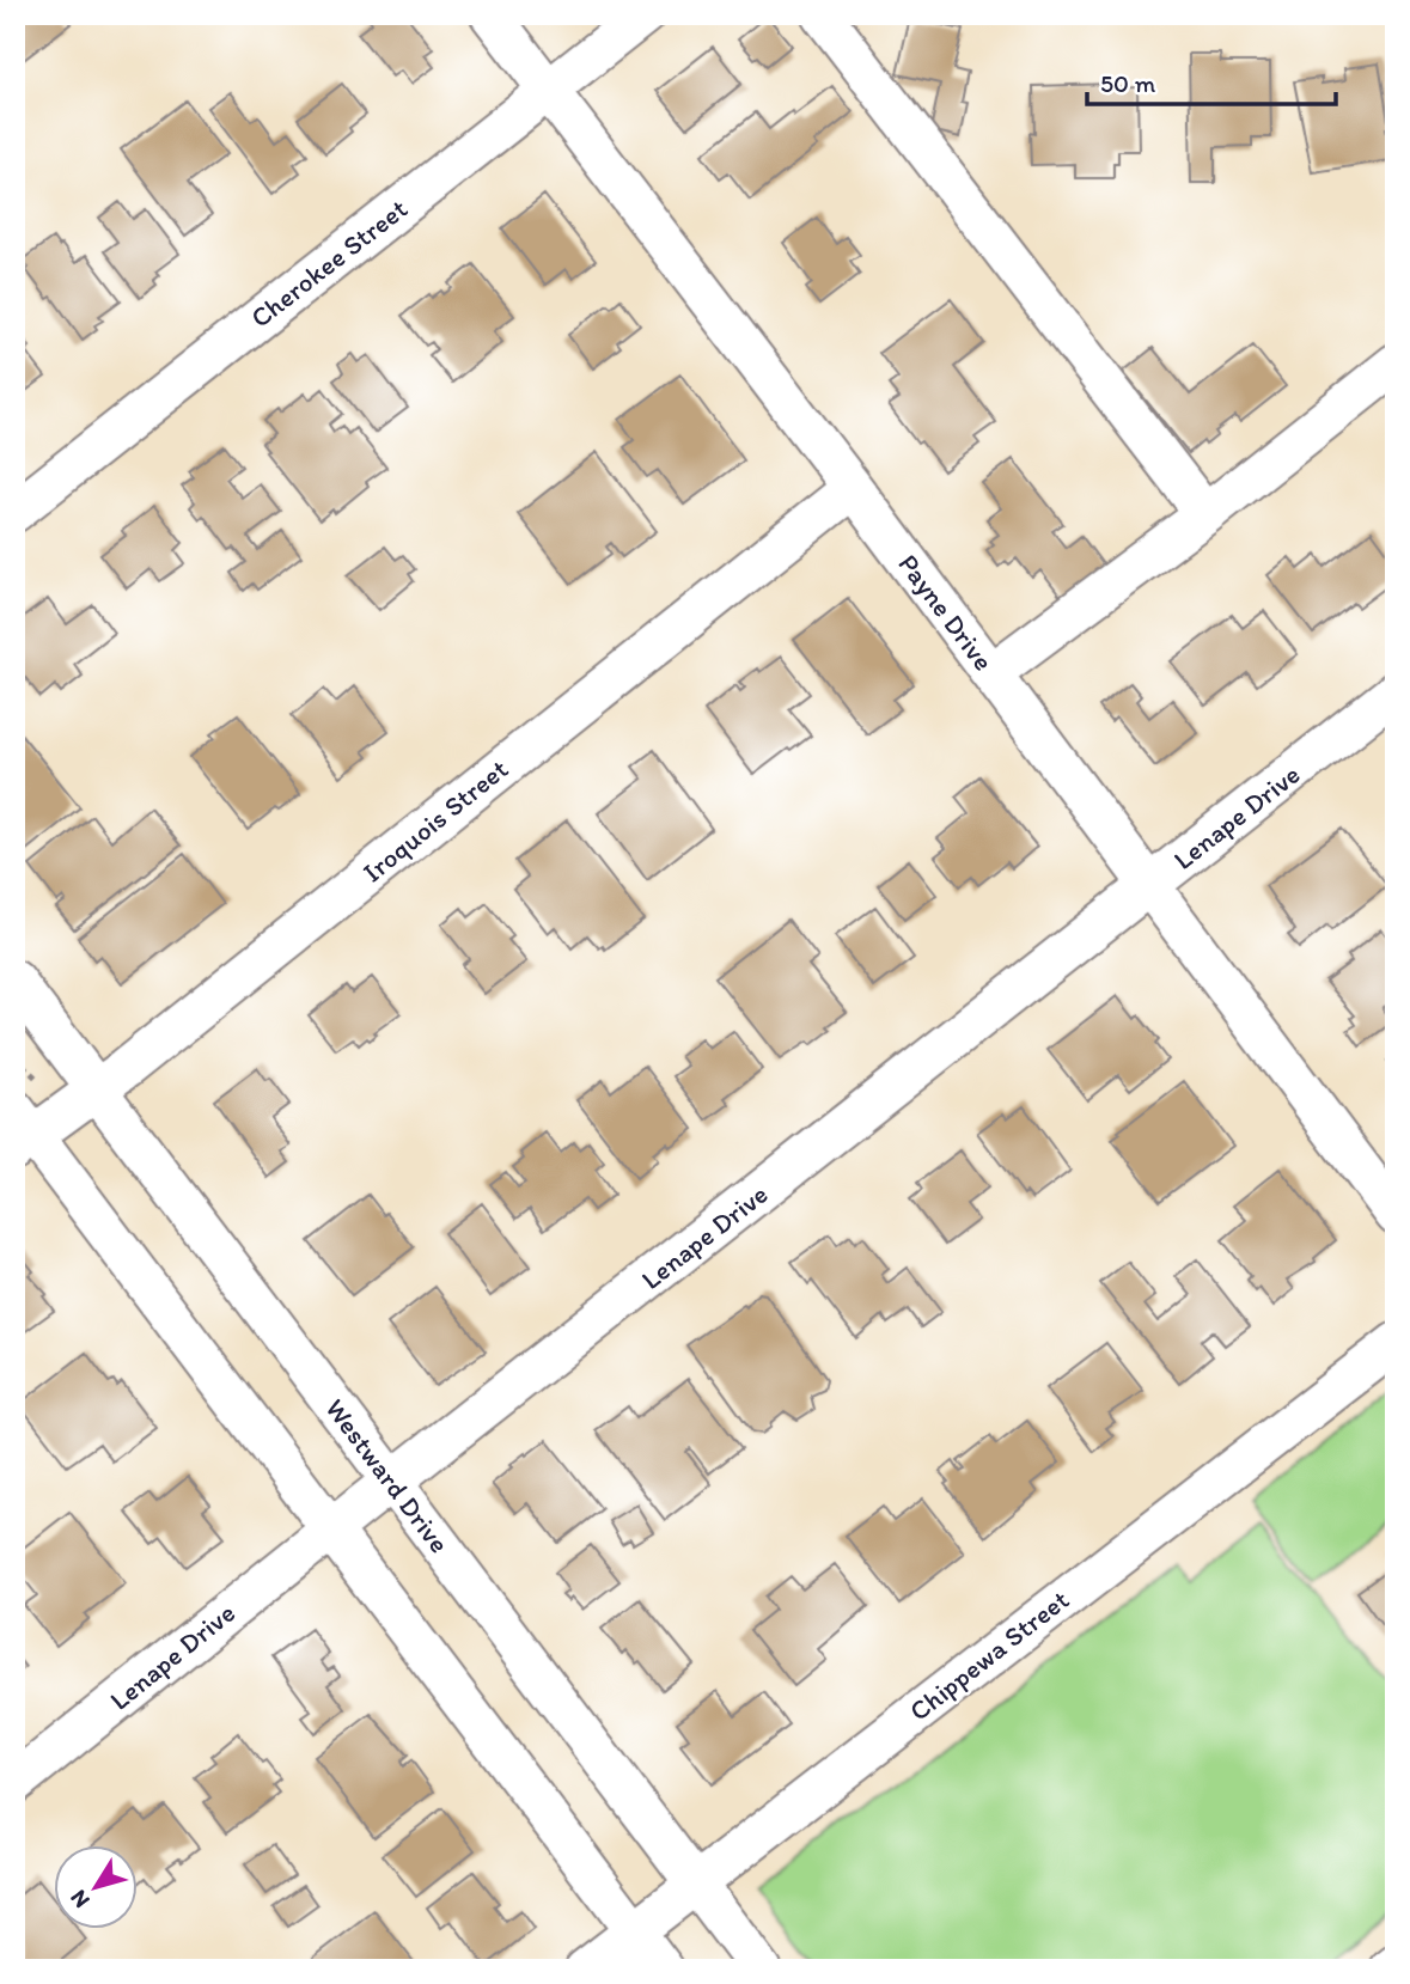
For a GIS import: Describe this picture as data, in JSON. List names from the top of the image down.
{
  "streets": {
    "street": [
      "Cherokee Street",
      "Payne Drive",
      "Lenape Drive",
      "Iroquois Street",
      "Westward Drive",
      "Chippewa Street"
    ]
  },
  "crossings": [
    ["Cherokee Street", "Payne Drive"],
    ["Payne Drive", "Lenape Drive"],
    ["Payne Drive", "Iroquois Street"],
    ["Lenape Drive", "Westward Drive"],
    ["Iroquois Street", "Westward Drive"],
    ["Westward Drive", "Chippewa Street"]
  ],
  "scale_bar": "50 m",
  "north": "bottom left"
}
